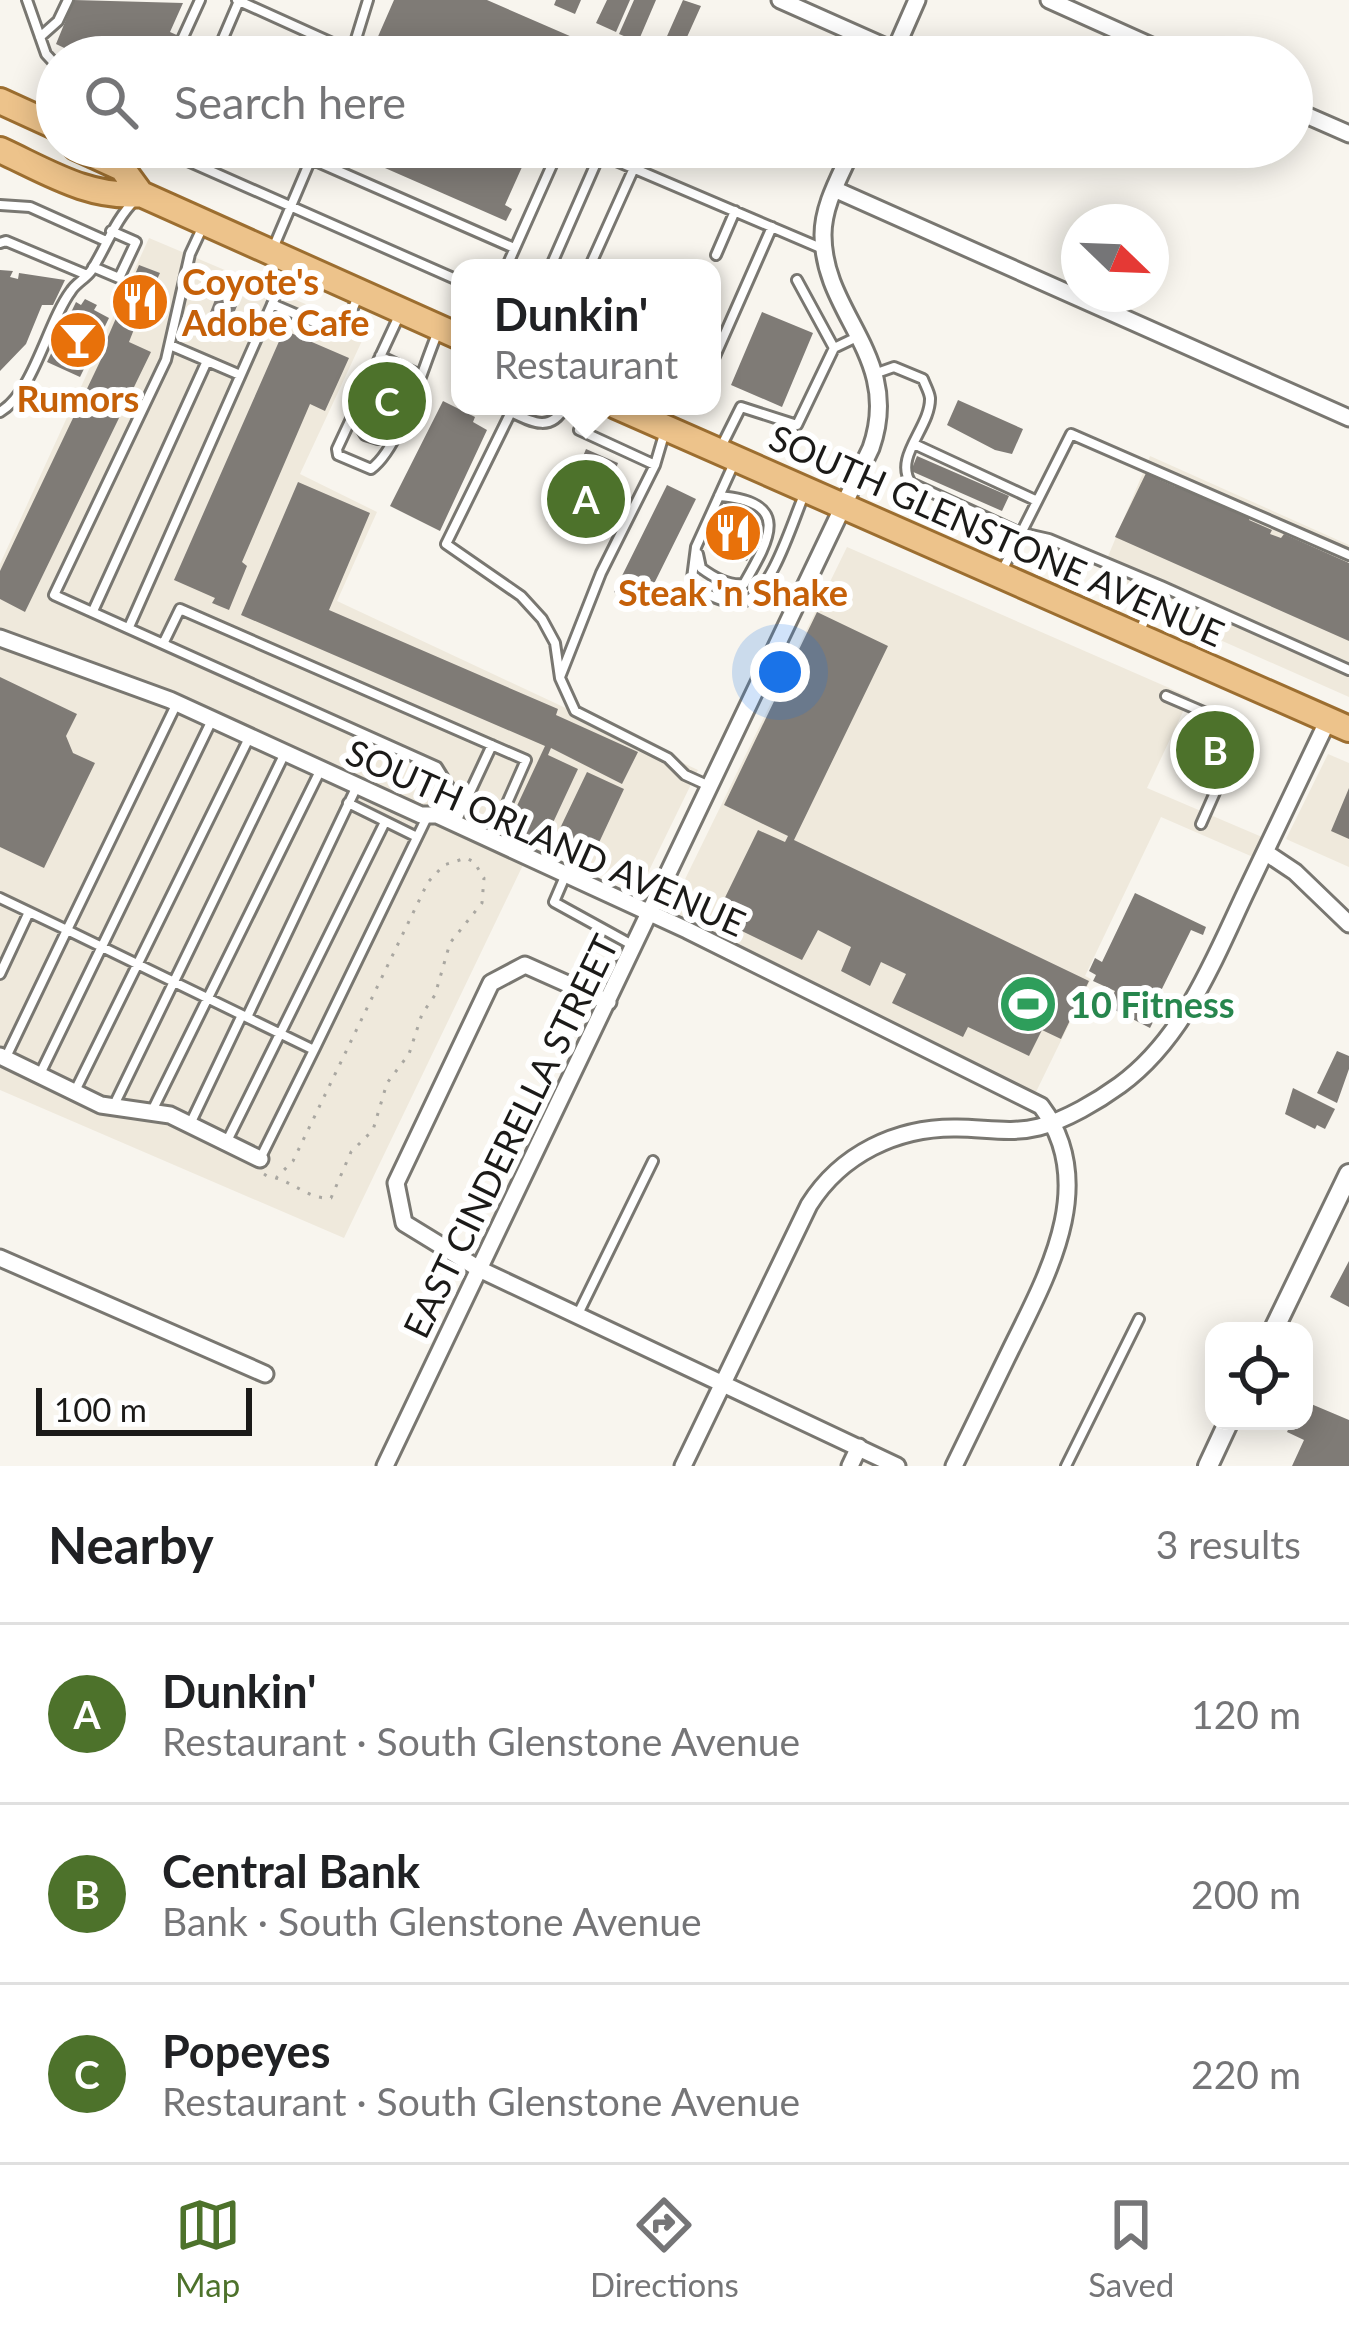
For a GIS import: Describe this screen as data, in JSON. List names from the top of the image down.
{
  "streets": {
    "main road": ["SOUTH GLENSTONE AVENUE"],
    "street": ["SOUTH ORLAND AVENUE", "EAST CINDERELLA STREET"]
  },
  "crossings": [
    ["SOUTH GLENSTONE AVENUE", "EAST CINDERELLA STREET"],
    ["SOUTH ORLAND AVENUE", "EAST CINDERELLA STREET"]
  ],
  "places": {
    "restaurant": ["Coyote's Adobe Cafe", "Steak 'n Shake"],
    "bar": ["Rumors"],
    "sports": ["10 Fitness"]
  },
  "scale_bar": "100 m",
  "north": "bottom right",
  "page": {
    "search": "Search here",
    "popup": ["Dunkin'", "Restaurant"],
    "pins": ["C", "A", "B"],
    "scale": "100 m",
    "heading": ["Nearby", "3 results"],
    "list": [
      {
        "mark": "A",
        "name": "Dunkin'",
        "note": "Restaurant · South Glenstone Avenue",
        "value": "120 m"
      },
      {
        "mark": "B",
        "name": "Central Bank",
        "note": "Bank · South Glenstone Avenue",
        "value": "200 m"
      },
      {
        "mark": "C",
        "name": "Popeyes",
        "note": "Restaurant · South Glenstone Avenue",
        "value": "220 m"
      }
    ],
    "nav": ["Map", "Directions", "Saved"]
  }
}
